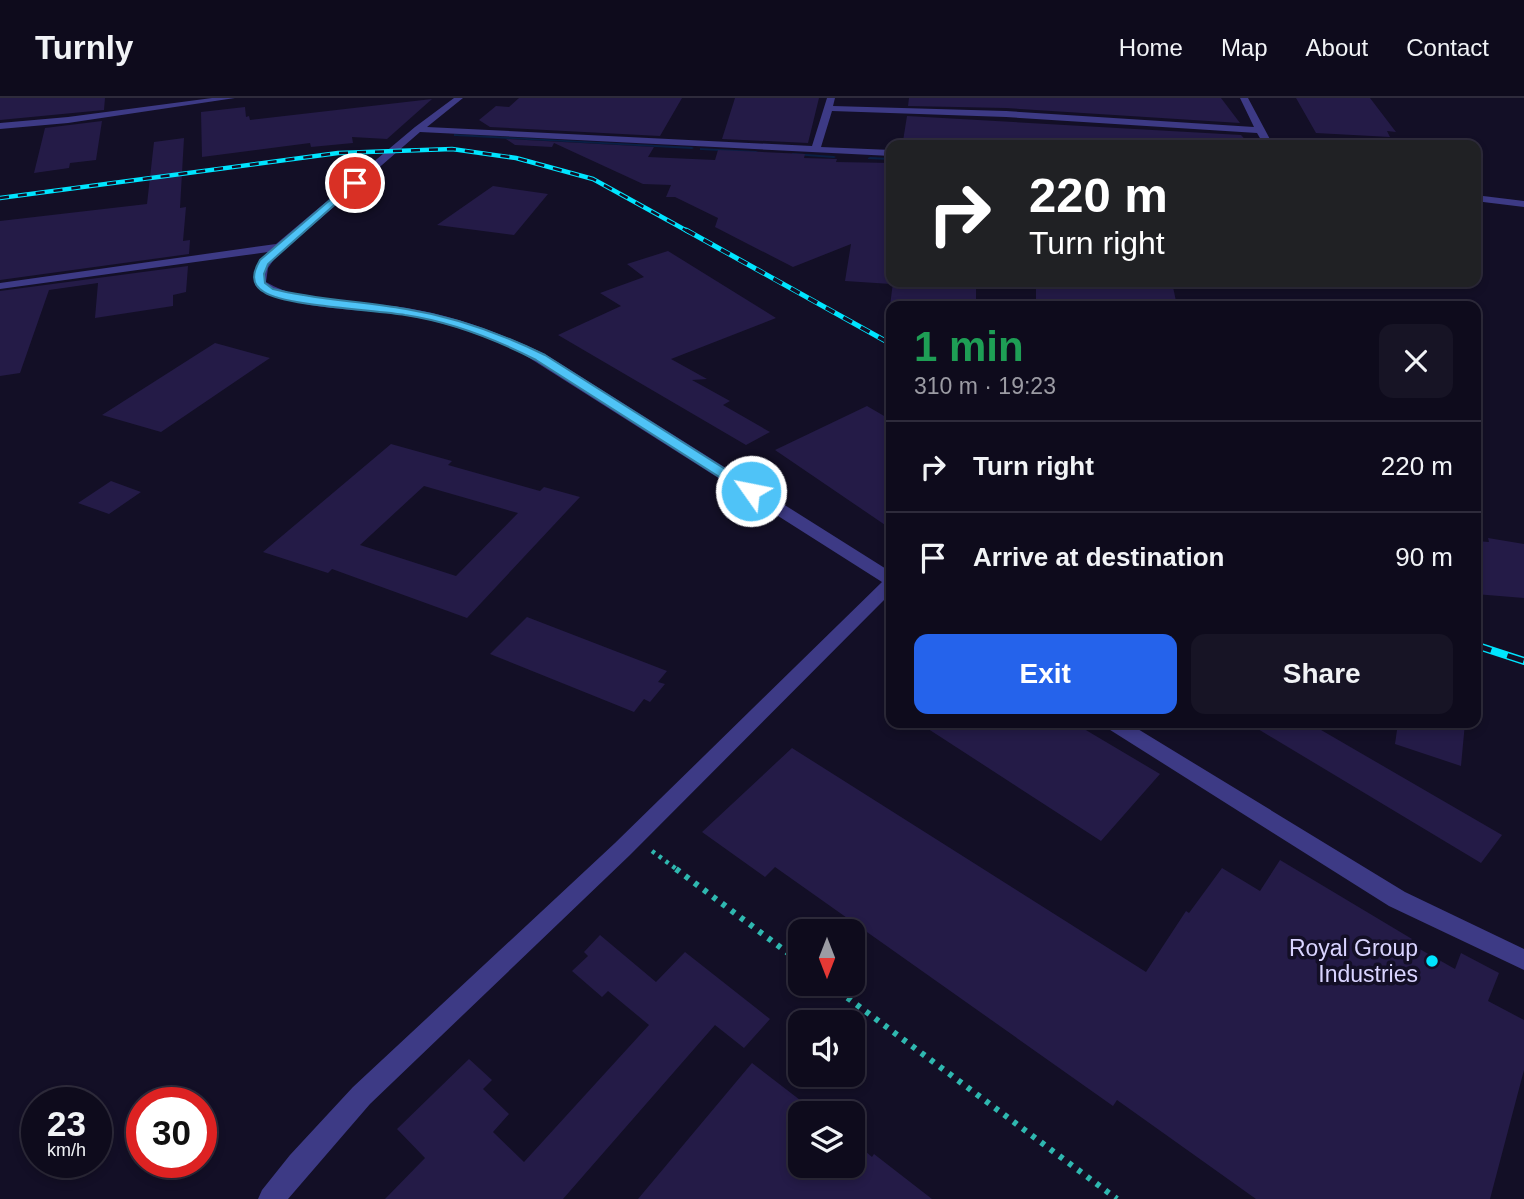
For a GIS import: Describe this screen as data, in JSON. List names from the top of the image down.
{
  "places": ["Royal Group Industries"],
  "north": "bottom",
  "page": {
    "header": "Turnly",
    "nav": [
      "Home",
      "Map",
      "About",
      "Contact"
    ],
    "turn": ["220 m", "Turn right"],
    "heading": ["1 min", "310 m · 19:23"],
    "list": [
      {
        "name": "Turn right",
        "value": "220 m"
      },
      {
        "name": "Arrive at destination",
        "value": "90 m"
      }
    ],
    "buttons": ["Exit", "Share"],
    "speed": "23 km/h",
    "limit": "30"
  }
}
